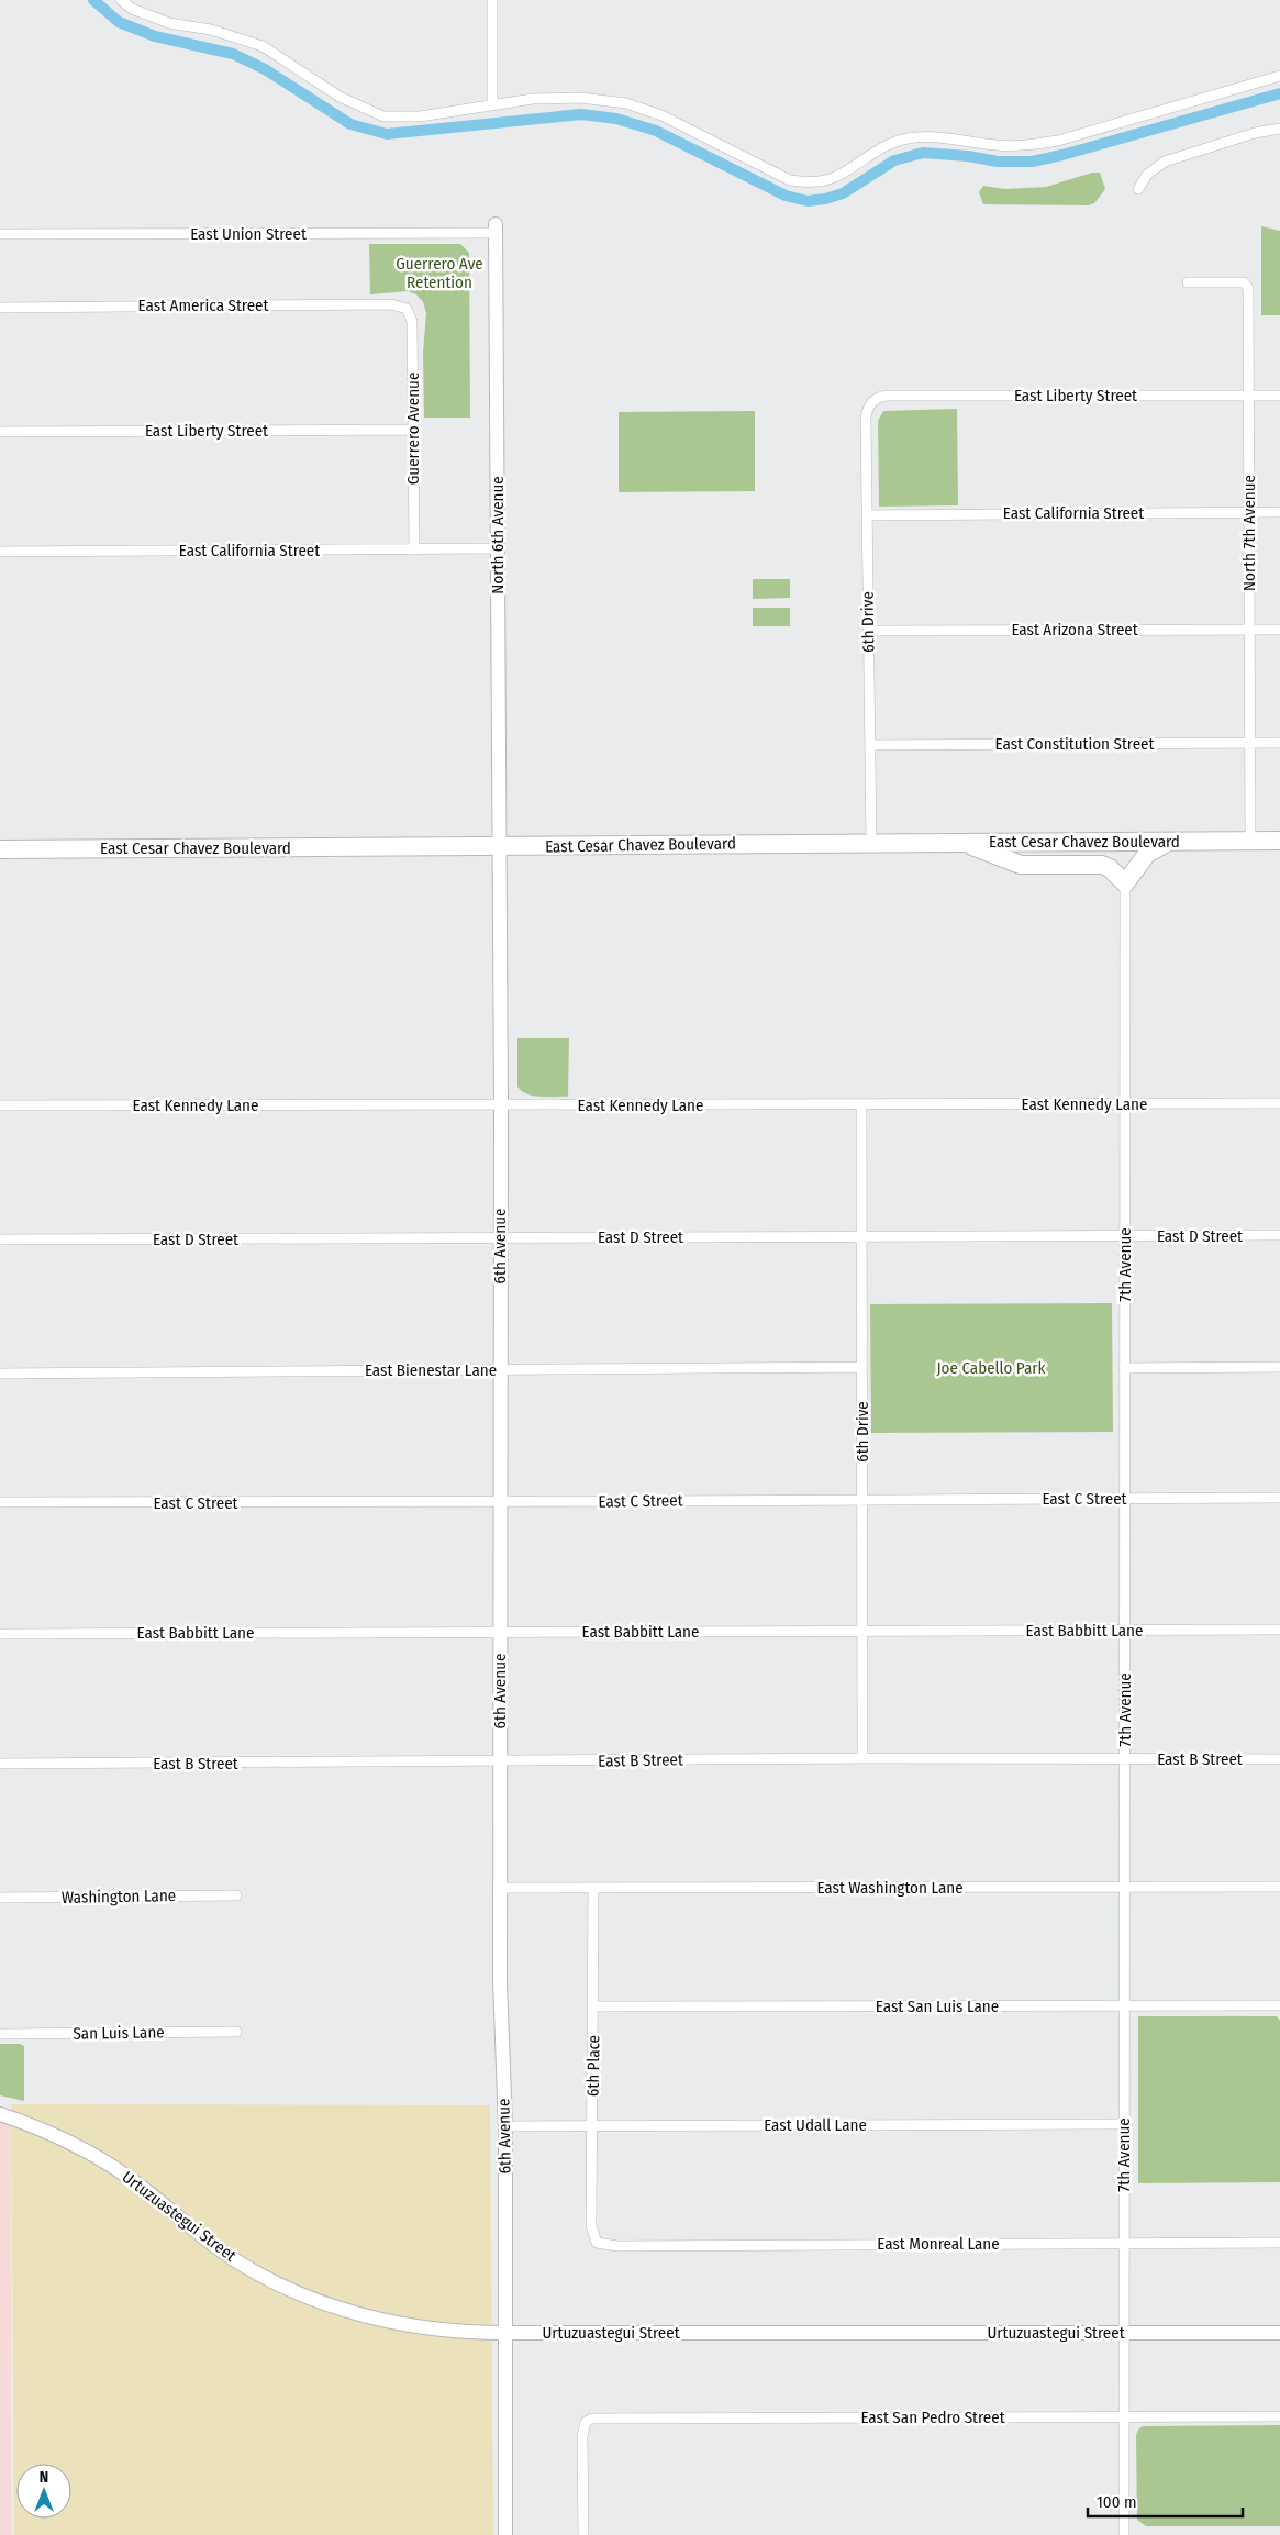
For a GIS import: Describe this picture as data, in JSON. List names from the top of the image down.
{
  "streets": {
    "highway": ["East Cesar Chavez Boulevard"],
    "street": [
      "East Union Street",
      "East America Street",
      "East Liberty Street",
      "Guerrero Avenue",
      "East California Street",
      "North 7th Avenue",
      "North 6th Avenue",
      "6th Drive",
      "East Arizona Street",
      "East Constitution Street",
      "East Kennedy Lane",
      "East D Street",
      "6th Avenue",
      "7th Avenue",
      "East Bienestar Lane",
      "East C Street",
      "East Babbitt Lane",
      "East B Street",
      "East Washington Lane",
      "Washington Lane",
      "East San Luis Lane",
      "San Luis Lane",
      "6th Place",
      "East Udall Lane",
      "Urtuzuastegui Street",
      "East Monreal Lane",
      "East San Pedro Street"
    ]
  },
  "crossings": [
    ["East Union Street", "North 6th Avenue"],
    ["East America Street", "Guerrero Avenue"],
    ["East Liberty Street", "Guerrero Avenue"],
    ["East Liberty Street", "North 7th Avenue"],
    ["East Liberty Street", "6th Drive"],
    ["Guerrero Avenue", "East California Street"],
    ["East California Street", "North 7th Avenue"],
    ["East California Street", "North 6th Avenue"],
    ["East California Street", "6th Drive"],
    ["North 7th Avenue", "East Arizona Street"],
    ["North 7th Avenue", "East Constitution Street"],
    ["North 7th Avenue", "East Cesar Chavez Boulevard"],
    ["North 6th Avenue", "East Cesar Chavez Boulevard"],
    ["North 6th Avenue", "6th Avenue"],
    ["6th Drive", "East Arizona Street"],
    ["6th Drive", "East Constitution Street"],
    ["6th Drive", "East Cesar Chavez Boulevard"],
    ["6th Drive", "East Kennedy Lane"],
    ["6th Drive", "East D Street"],
    ["6th Drive", "East Bienestar Lane"],
    ["6th Drive", "East C Street"],
    ["6th Drive", "East Babbitt Lane"],
    ["6th Drive", "East B Street"],
    ["East Cesar Chavez Boulevard", "6th Avenue"],
    ["East Kennedy Lane", "6th Avenue"],
    ["East Kennedy Lane", "7th Avenue"],
    ["East D Street", "6th Avenue"],
    ["East D Street", "7th Avenue"],
    ["6th Avenue", "East Bienestar Lane"],
    ["6th Avenue", "East C Street"],
    ["6th Avenue", "East Babbitt Lane"],
    ["6th Avenue", "East B Street"],
    ["6th Avenue", "East Washington Lane"],
    ["6th Avenue", "East Udall Lane"],
    ["6th Avenue", "Urtuzuastegui Street"],
    ["7th Avenue", "East C Street"],
    ["7th Avenue", "East Babbitt Lane"],
    ["7th Avenue", "East B Street"],
    ["7th Avenue", "East Washington Lane"],
    ["7th Avenue", "East San Luis Lane"],
    ["7th Avenue", "East Udall Lane"],
    ["7th Avenue", "Urtuzuastegui Street"],
    ["7th Avenue", "East Monreal Lane"],
    ["7th Avenue", "East San Pedro Street"],
    ["East Washington Lane", "6th Place"],
    ["East San Luis Lane", "6th Place"],
    ["6th Place", "East Udall Lane"],
    ["6th Place", "East Monreal Lane"]
  ],
  "parks": ["Guerrero Ave Retention", "Joe Cabello Park"],
  "scale_bar": "100 m",
  "north": "top"
}
